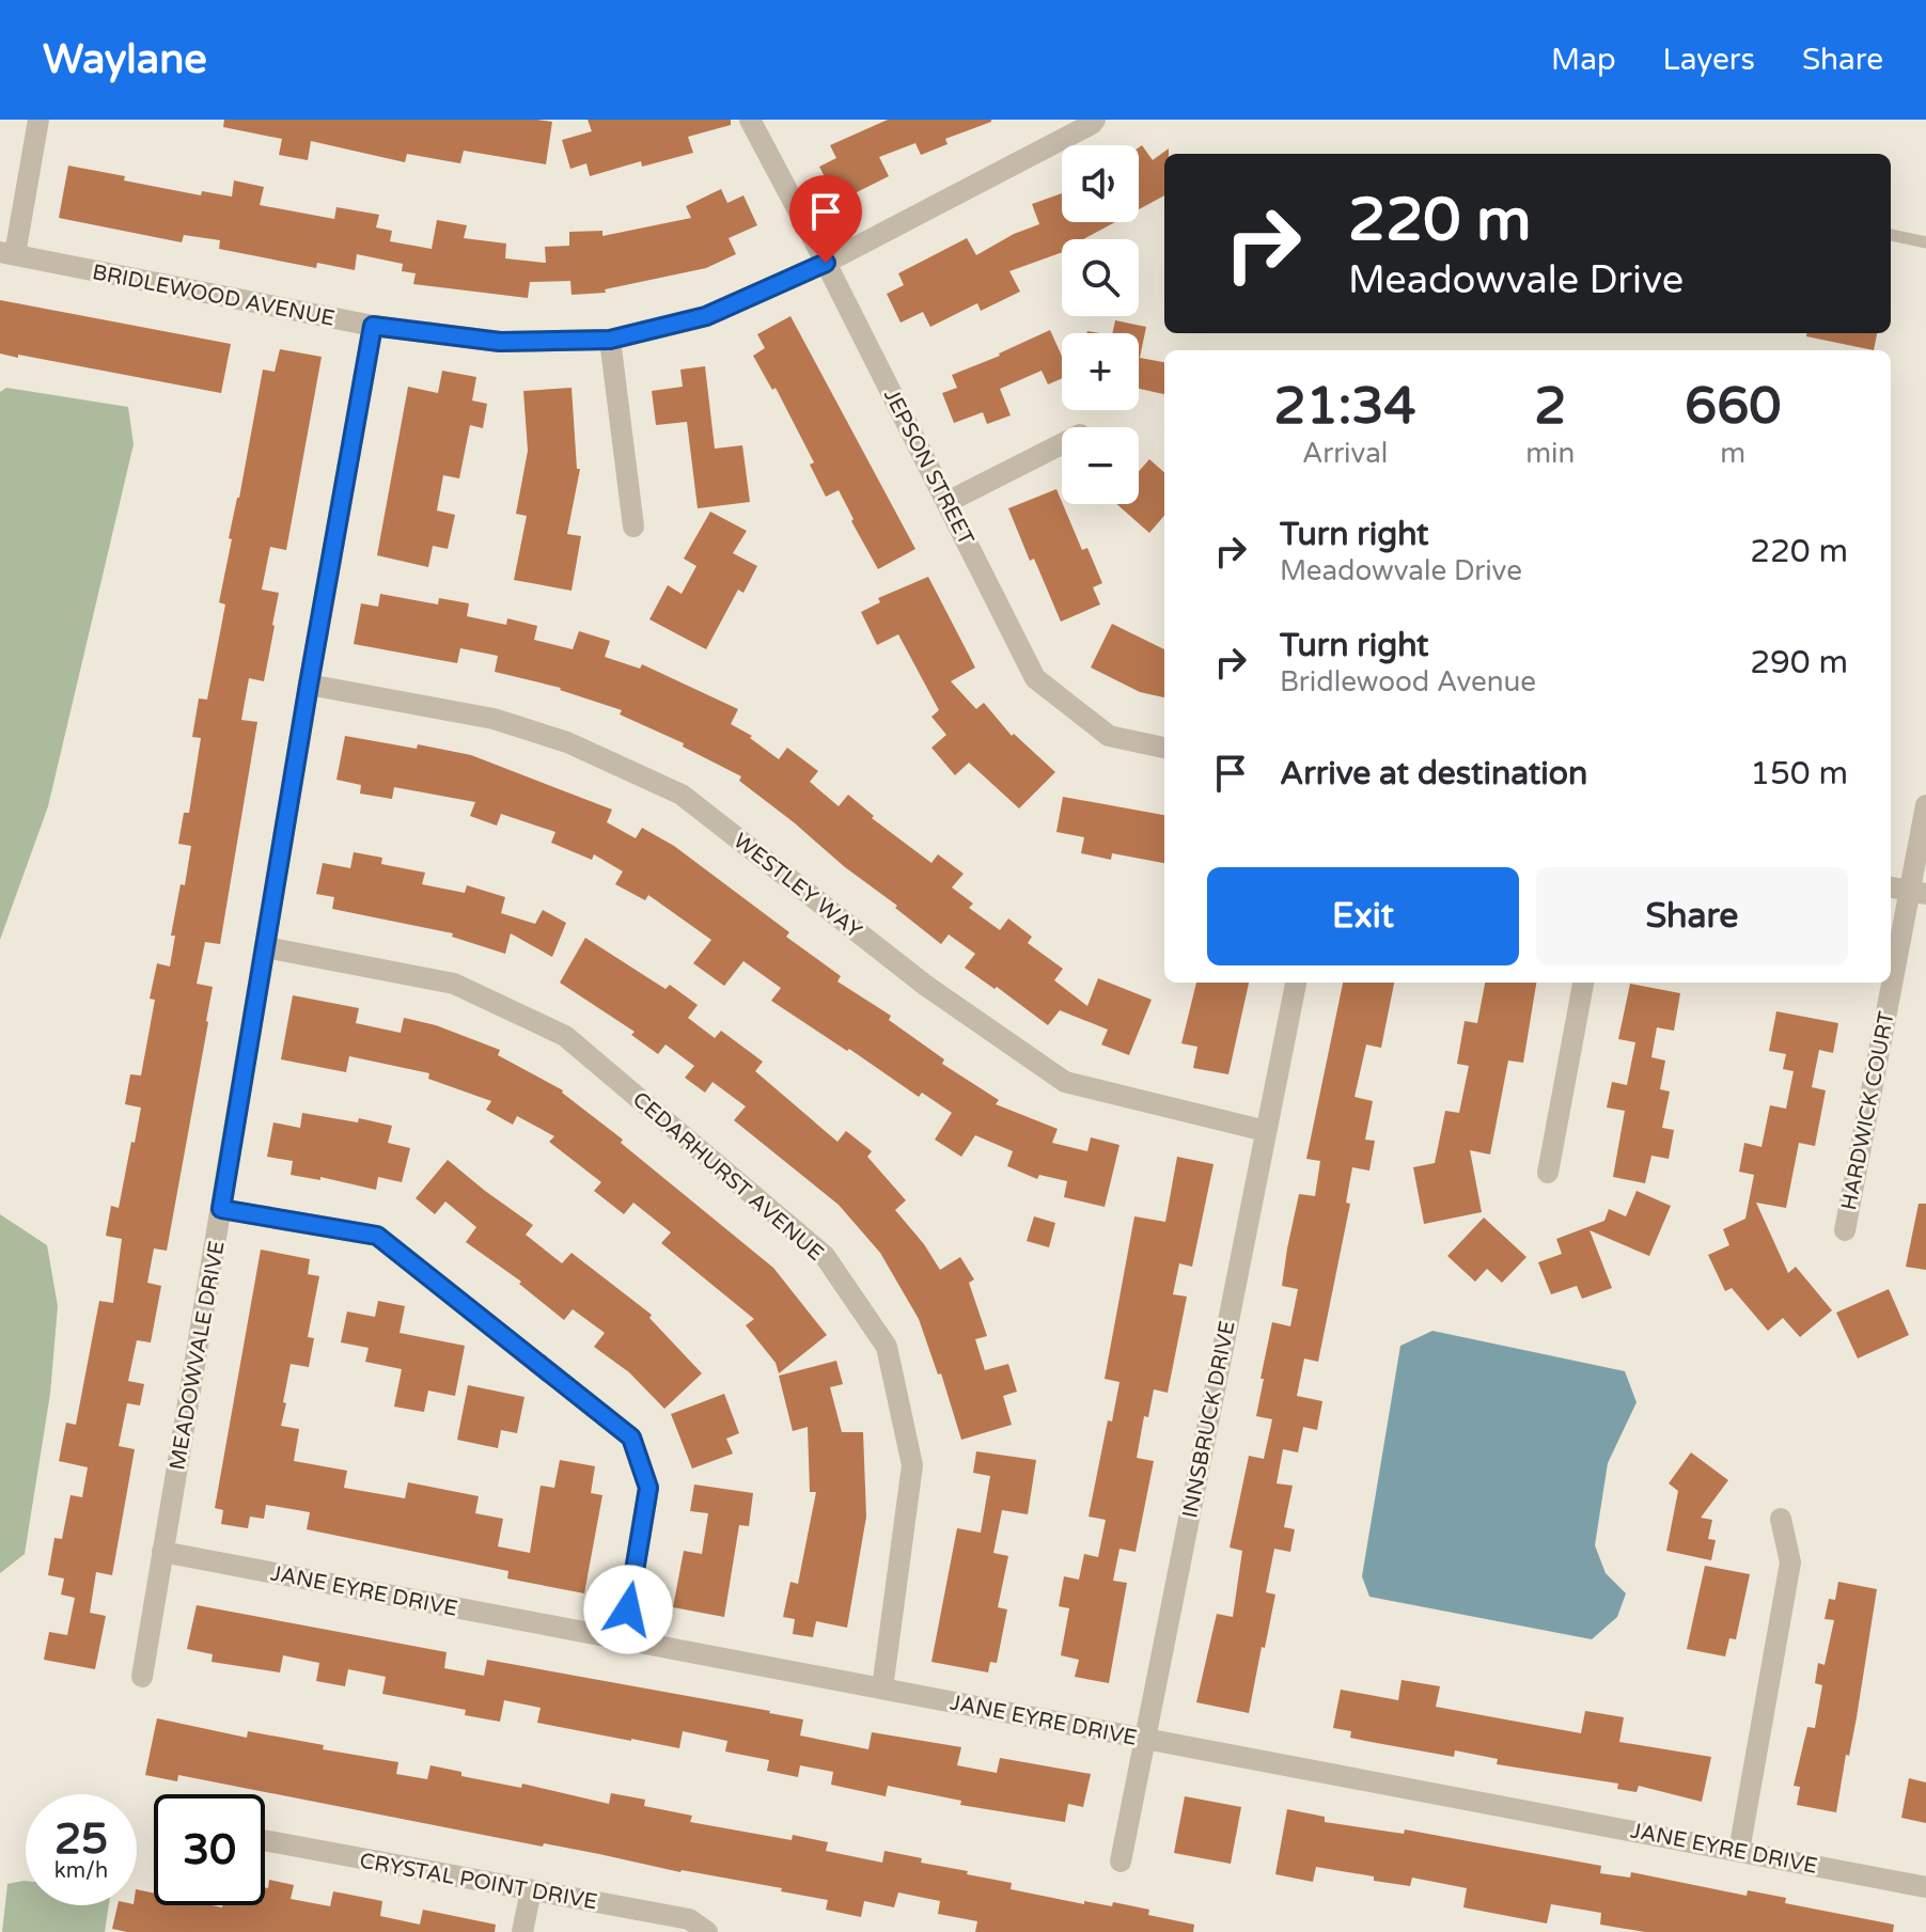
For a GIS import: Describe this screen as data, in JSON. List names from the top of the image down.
{
  "streets": {
    "street": [
      "BRIDLEWOOD AVENUE",
      "JEPSON STREET",
      "WESTLEY WAY",
      "HARDWICK COURT",
      "CEDARHURST AVENUE",
      "MEADOWVALE DRIVE",
      "INNSBRUCK DRIVE",
      "JANE EYRE DRIVE",
      "CRYSTAL POINT DRIVE"
    ]
  },
  "crossings": [
    ["BRIDLEWOOD AVENUE", "JEPSON STREET"],
    ["BRIDLEWOOD AVENUE", "MEADOWVALE DRIVE"],
    ["WESTLEY WAY", "MEADOWVALE DRIVE"],
    ["WESTLEY WAY", "INNSBRUCK DRIVE"],
    ["CEDARHURST AVENUE", "MEADOWVALE DRIVE"],
    ["CEDARHURST AVENUE", "JANE EYRE DRIVE"],
    ["MEADOWVALE DRIVE", "JANE EYRE DRIVE"],
    ["INNSBRUCK DRIVE", "JANE EYRE DRIVE"]
  ],
  "page": {
    "header": "Waylane",
    "nav": ["Map", "Layers", "Share"],
    "map_buttons": ["+", "−"],
    "turn": ["220 m", "Meadowvale Drive"],
    "eta": [
      "21:34",
      "Arrival",
      "2",
      "min",
      "660",
      "m"
    ],
    "list": [
      {
        "name": "Turn right",
        "note": "Meadowvale Drive",
        "value": "220 m"
      },
      {
        "name": "Turn right",
        "note": "Bridlewood Avenue",
        "value": "290 m"
      },
      {
        "name": "Arrive at destination",
        "value": "150 m"
      }
    ],
    "buttons": ["Exit", "Share"],
    "speed": "25 km/h",
    "limit": "30"
  }
}
